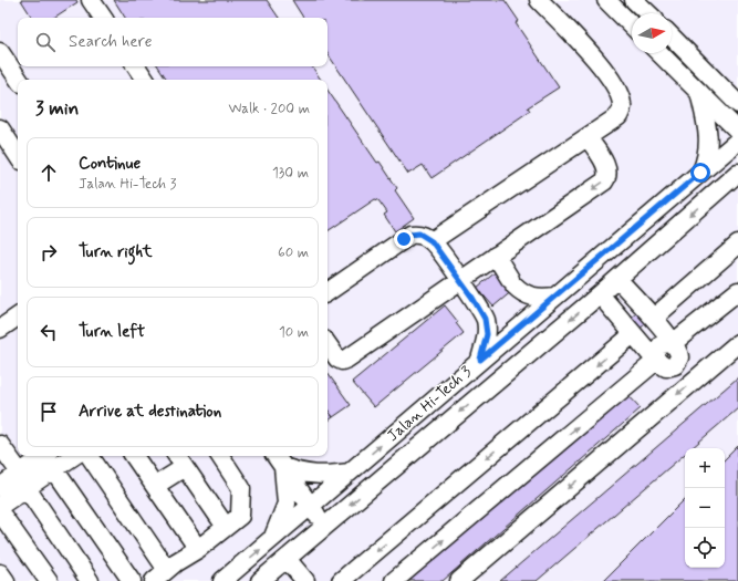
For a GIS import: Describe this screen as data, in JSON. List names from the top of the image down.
{
  "streets": {
    "street": ["Jalan Hi-Tech 3"]
  },
  "north": "right",
  "page": {
    "search": "Search here",
    "heading": ["3 min", "Walk · 200 m"],
    "list": [
      ["Continue", "Jalan Hi-Tech 3", "130 m"],
      ["Turn right", "60 m"],
      ["Turn left", "10 m"],
      "Arrive at destination"
    ],
    "map_buttons": ["+", "−"]
  }
}
